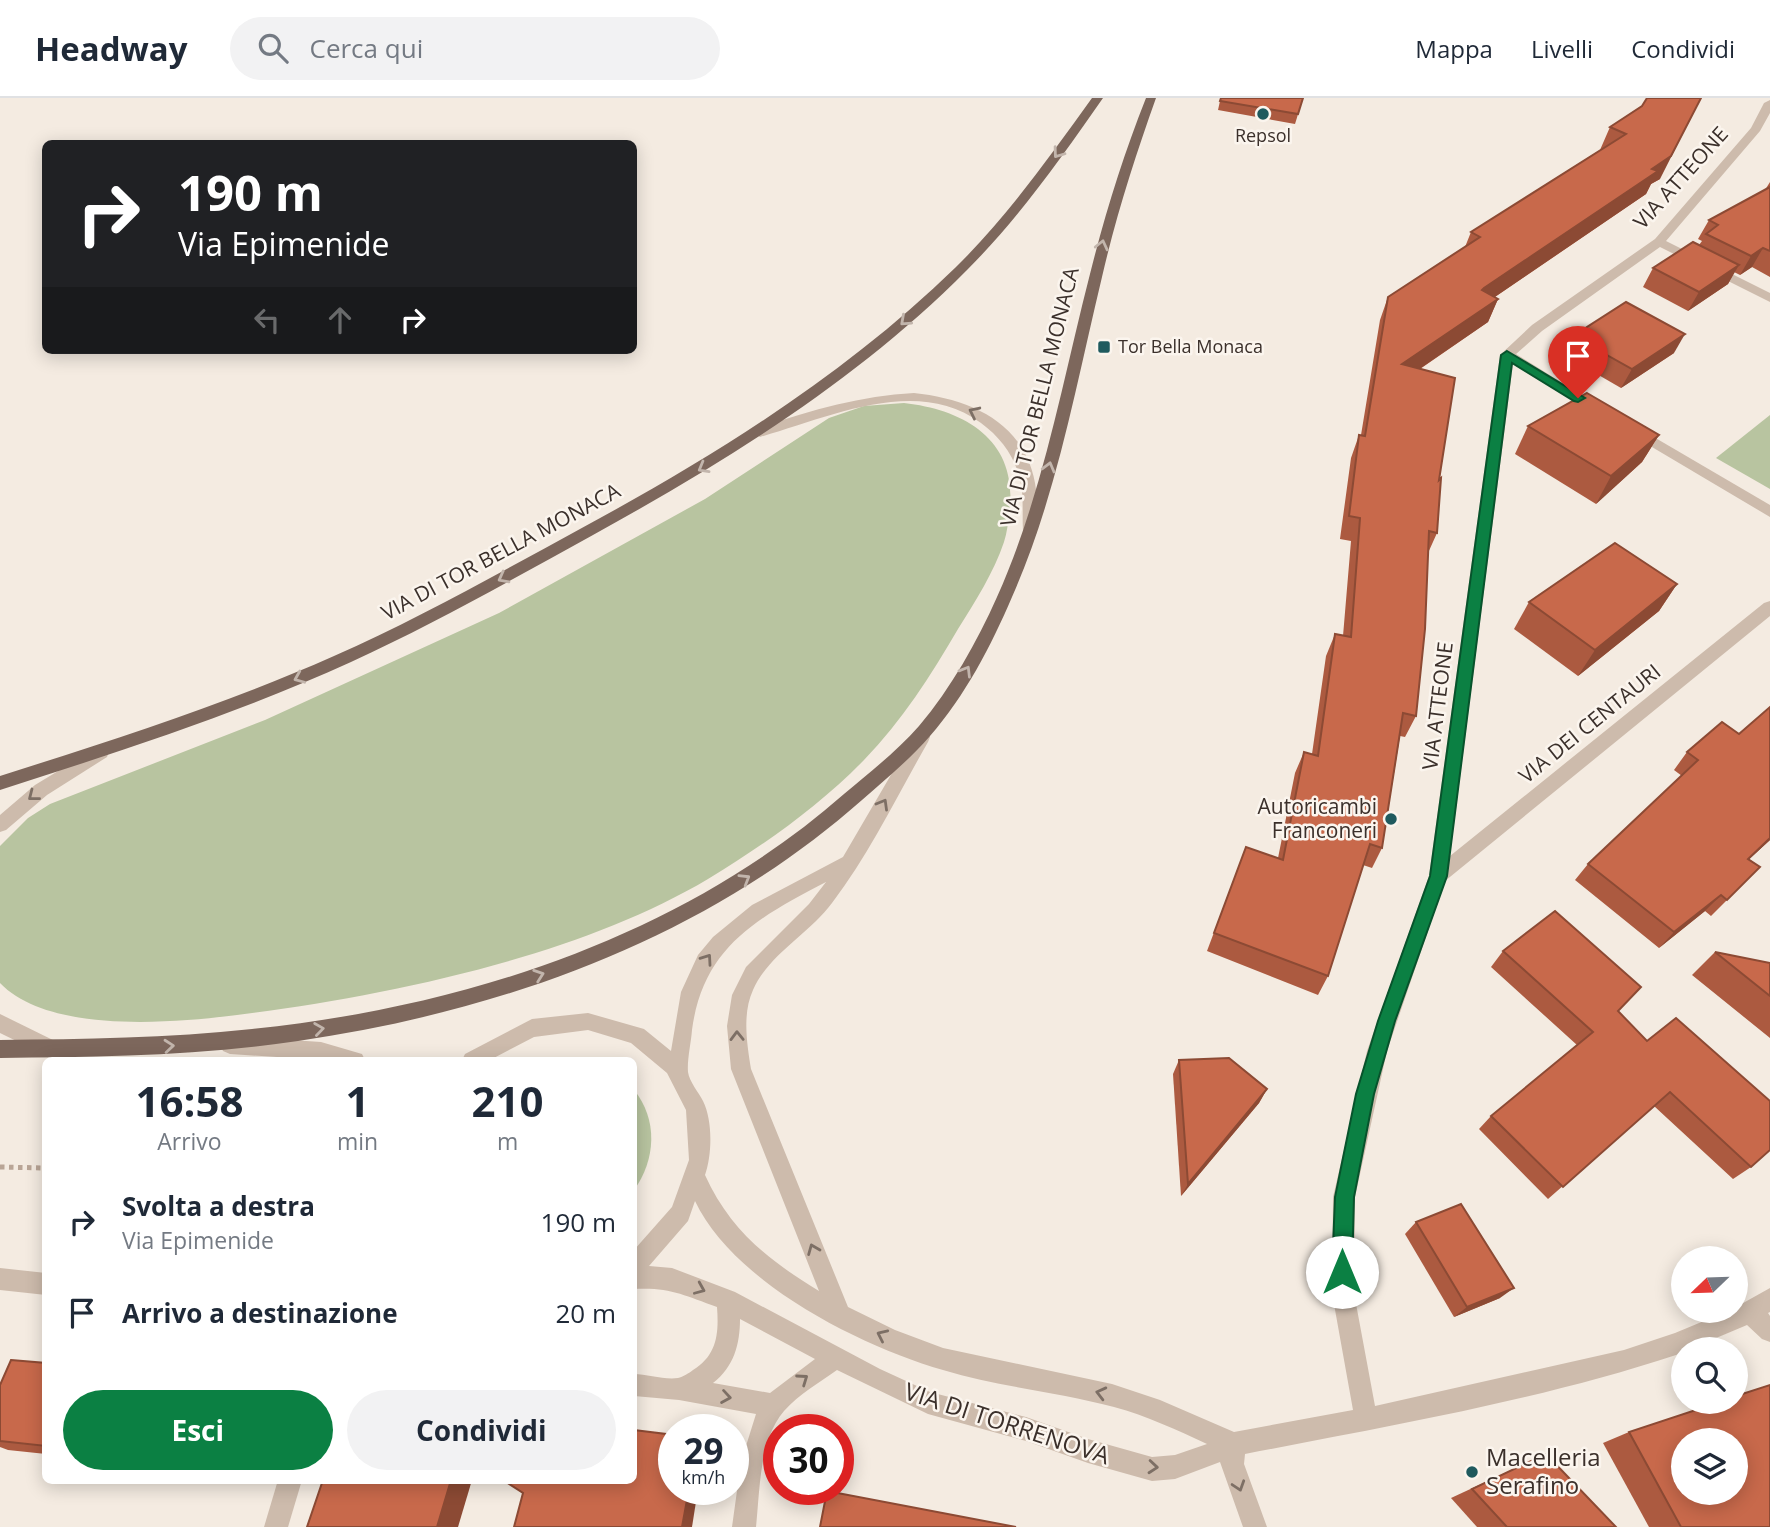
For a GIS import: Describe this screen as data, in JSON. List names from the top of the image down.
{
  "streets": {
    "main road": ["VIA DI TOR BELLA MONACA"],
    "street": ["VIA ATTEONE", "VIA DEI CENTAURI", "VIA DI TORRENOVA"]
  },
  "crossings": [
    ["VIA ATTEONE", "VIA DEI CENTAURI"],
    ["VIA ATTEONE", "VIA DI TORRENOVA"]
  ],
  "places": {
    "other": ["Repsol", "Autoricambi Franconeri", "Macelleria Serafino"],
    "transit": ["Tor Bella Monaca"]
  },
  "north": "bottom left",
  "page": {
    "header": "Headway",
    "search": "Cerca qui",
    "nav": ["Mappa", "Livelli", "Condividi"],
    "turn": ["190 m", "Via Epimenide"],
    "eta": [
      "16:58",
      "Arrivo",
      "1",
      "min",
      "210",
      "m"
    ],
    "list": [
      {
        "name": "Svolta a destra",
        "note": "Via Epimenide",
        "value": "190 m"
      },
      {
        "name": "Arrivo a destinazione",
        "value": "20 m"
      }
    ],
    "buttons": ["Esci", "Condividi"],
    "speed": "29 km/h",
    "limit": "30"
  }
}
